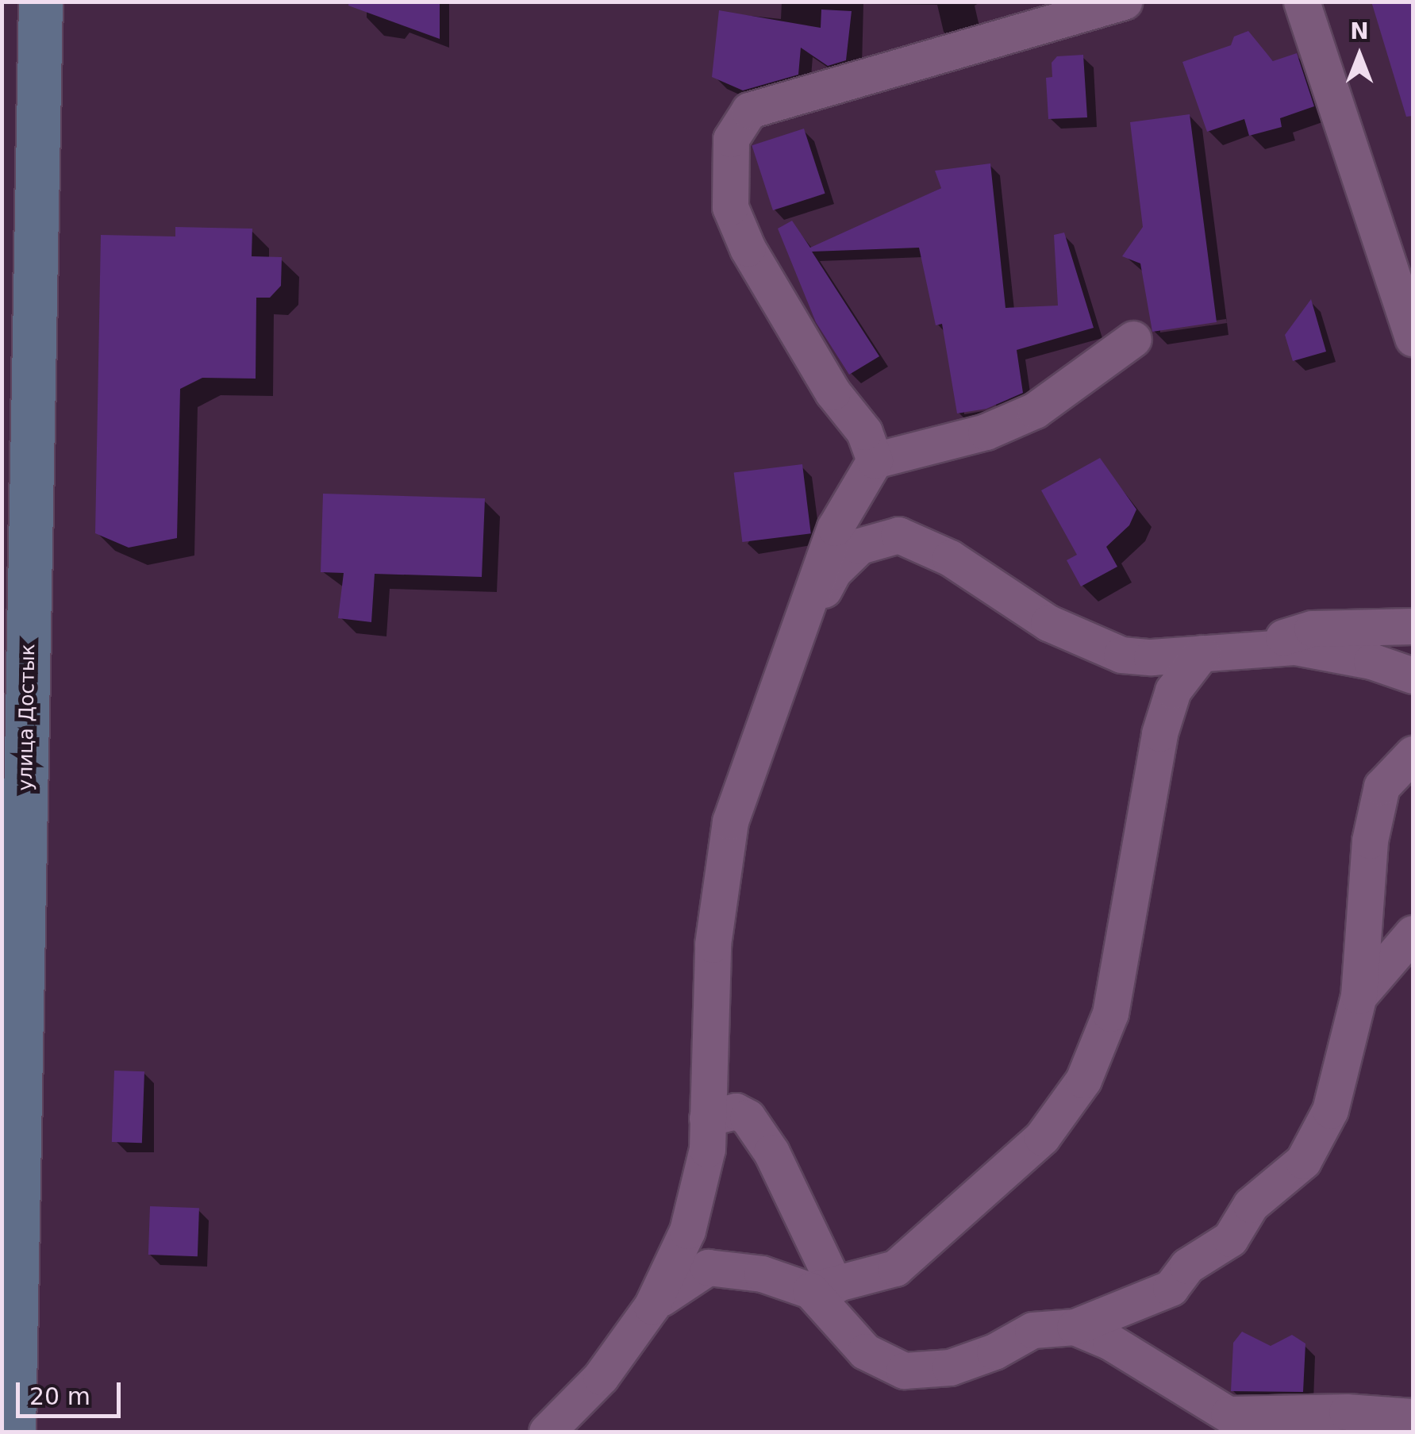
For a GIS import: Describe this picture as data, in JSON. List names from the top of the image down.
{
  "streets": {
    "main road": ["улица Достык"]
  },
  "scale_bar": "20 m",
  "north": "top"
}
